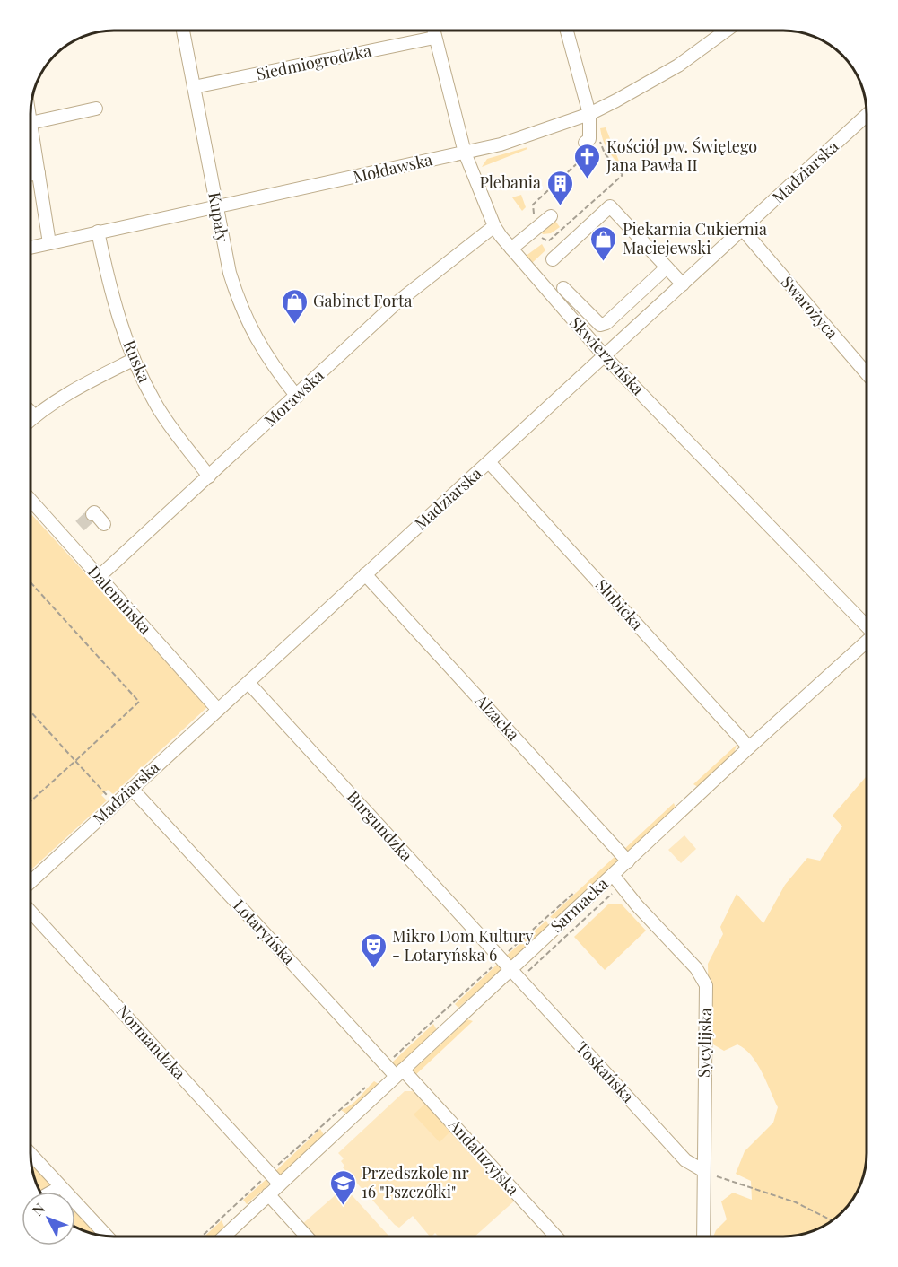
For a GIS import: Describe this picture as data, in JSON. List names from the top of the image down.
{
  "streets": {
    "street": [
      "Siedmiogrodzka",
      "Mołdawska",
      "Madziarska",
      "Kupały",
      "Swarożyca",
      "Skwierzyńska",
      "Ruska",
      "Morawska",
      "Dalemińska",
      "Słubicka",
      "Alzacka",
      "Burgundzka",
      "Sarmacka",
      "Lotaryńska",
      "Normandzka",
      "Sycylijska",
      "Toskańska",
      "Andaluzyjska"
    ]
  },
  "crossings": [
    ["Siedmiogrodzka", "Kupały"],
    ["Siedmiogrodzka", "Skwierzyńska"],
    ["Mołdawska", "Kupały"],
    ["Mołdawska", "Skwierzyńska"],
    ["Mołdawska", "Ruska"],
    ["Madziarska", "Swarożyca"],
    ["Madziarska", "Skwierzyńska"],
    ["Madziarska", "Dalemińska"],
    ["Madziarska", "Słubicka"],
    ["Madziarska", "Alzacka"],
    ["Madziarska", "Burgundzka"],
    ["Madziarska", "Lotaryńska"],
    ["Kupały", "Morawska"],
    ["Skwierzyńska", "Morawska"],
    ["Ruska", "Morawska"],
    ["Morawska", "Dalemińska"],
    ["Słubicka", "Sarmacka"],
    ["Alzacka", "Sarmacka"],
    ["Burgundzka", "Sarmacka"],
    ["Burgundzka", "Toskańska"],
    ["Sarmacka", "Lotaryńska"],
    ["Sarmacka", "Normandzka"],
    ["Sarmacka", "Sycylijska"],
    ["Sarmacka", "Toskańska"],
    ["Sarmacka", "Andaluzyjska"],
    ["Lotaryńska", "Andaluzyjska"],
    ["Sycylijska", "Toskańska"]
  ],
  "places": {
    "church": ["Kościół pw. Świętego Jana Pawła II"],
    "building": ["Plebania"],
    "shop": ["Piekarnia Cukiernia Maciejewski", "Gabinet Forta"],
    "theatre": ["Mikro Dom Kultury - Lotaryńska 6"],
    "school or university": ["Przedszkole nr 16 \"Pszczółki\""]
  },
  "north": "top left"
}
